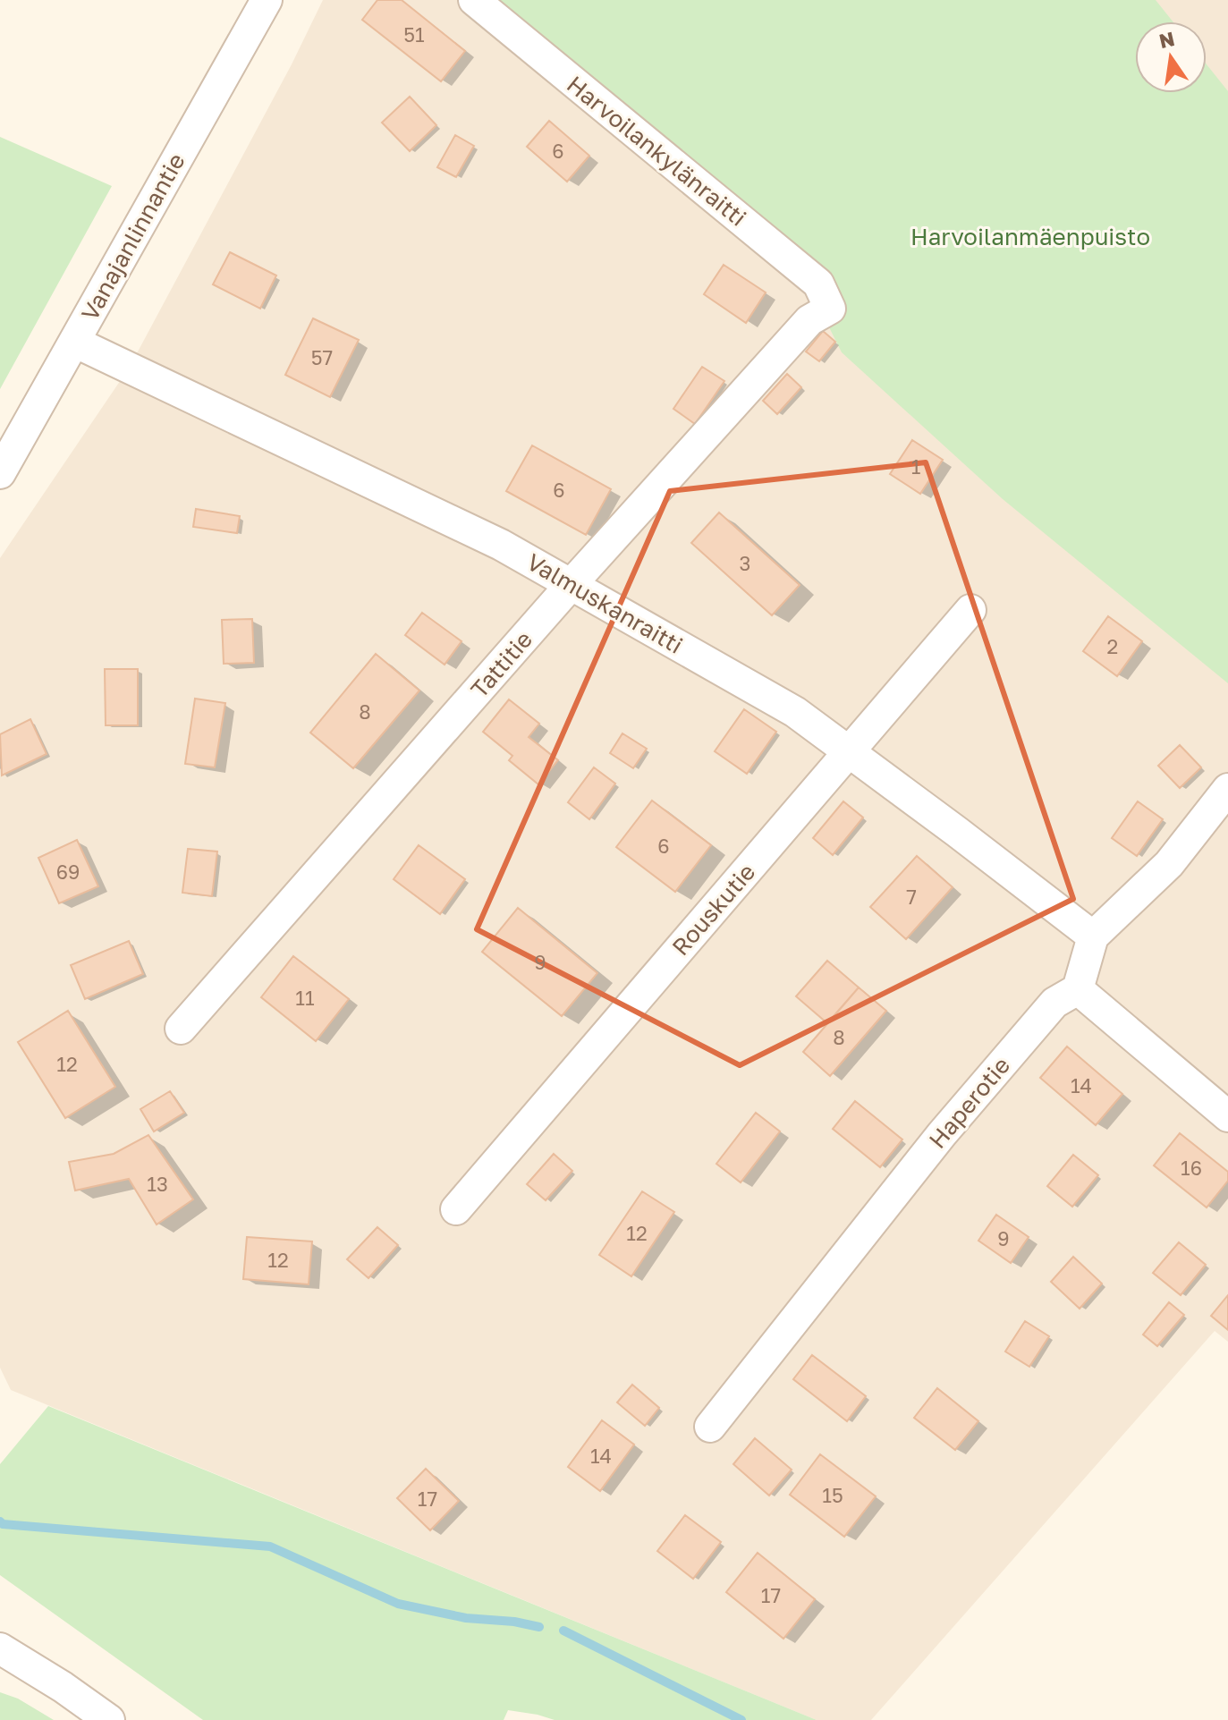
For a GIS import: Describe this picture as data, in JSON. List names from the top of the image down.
{
  "streets": {
    "street": [
      "Harvoilankylänraitti",
      "Vanajanlinnantie",
      "Valmuskanraitti",
      "Tattitie",
      "Rouskutie",
      "Haperotie"
    ]
  },
  "crossings": [
    ["Harvoilankylänraitti", "Tattitie"],
    ["Vanajanlinnantie", "Valmuskanraitti"],
    ["Valmuskanraitti", "Tattitie"],
    ["Valmuskanraitti", "Rouskutie"]
  ],
  "parks": ["Harvoilanmäenpuisto"],
  "house_numbers": [
    "51",
    "6",
    "57",
    "1",
    "6",
    "3",
    "2",
    "8",
    "6",
    "69",
    "7",
    "9",
    "11",
    "8",
    "12",
    "14",
    "16",
    "13",
    "12",
    "9",
    "12",
    "14",
    "15",
    "17",
    "17"
  ],
  "north": "top"
}
